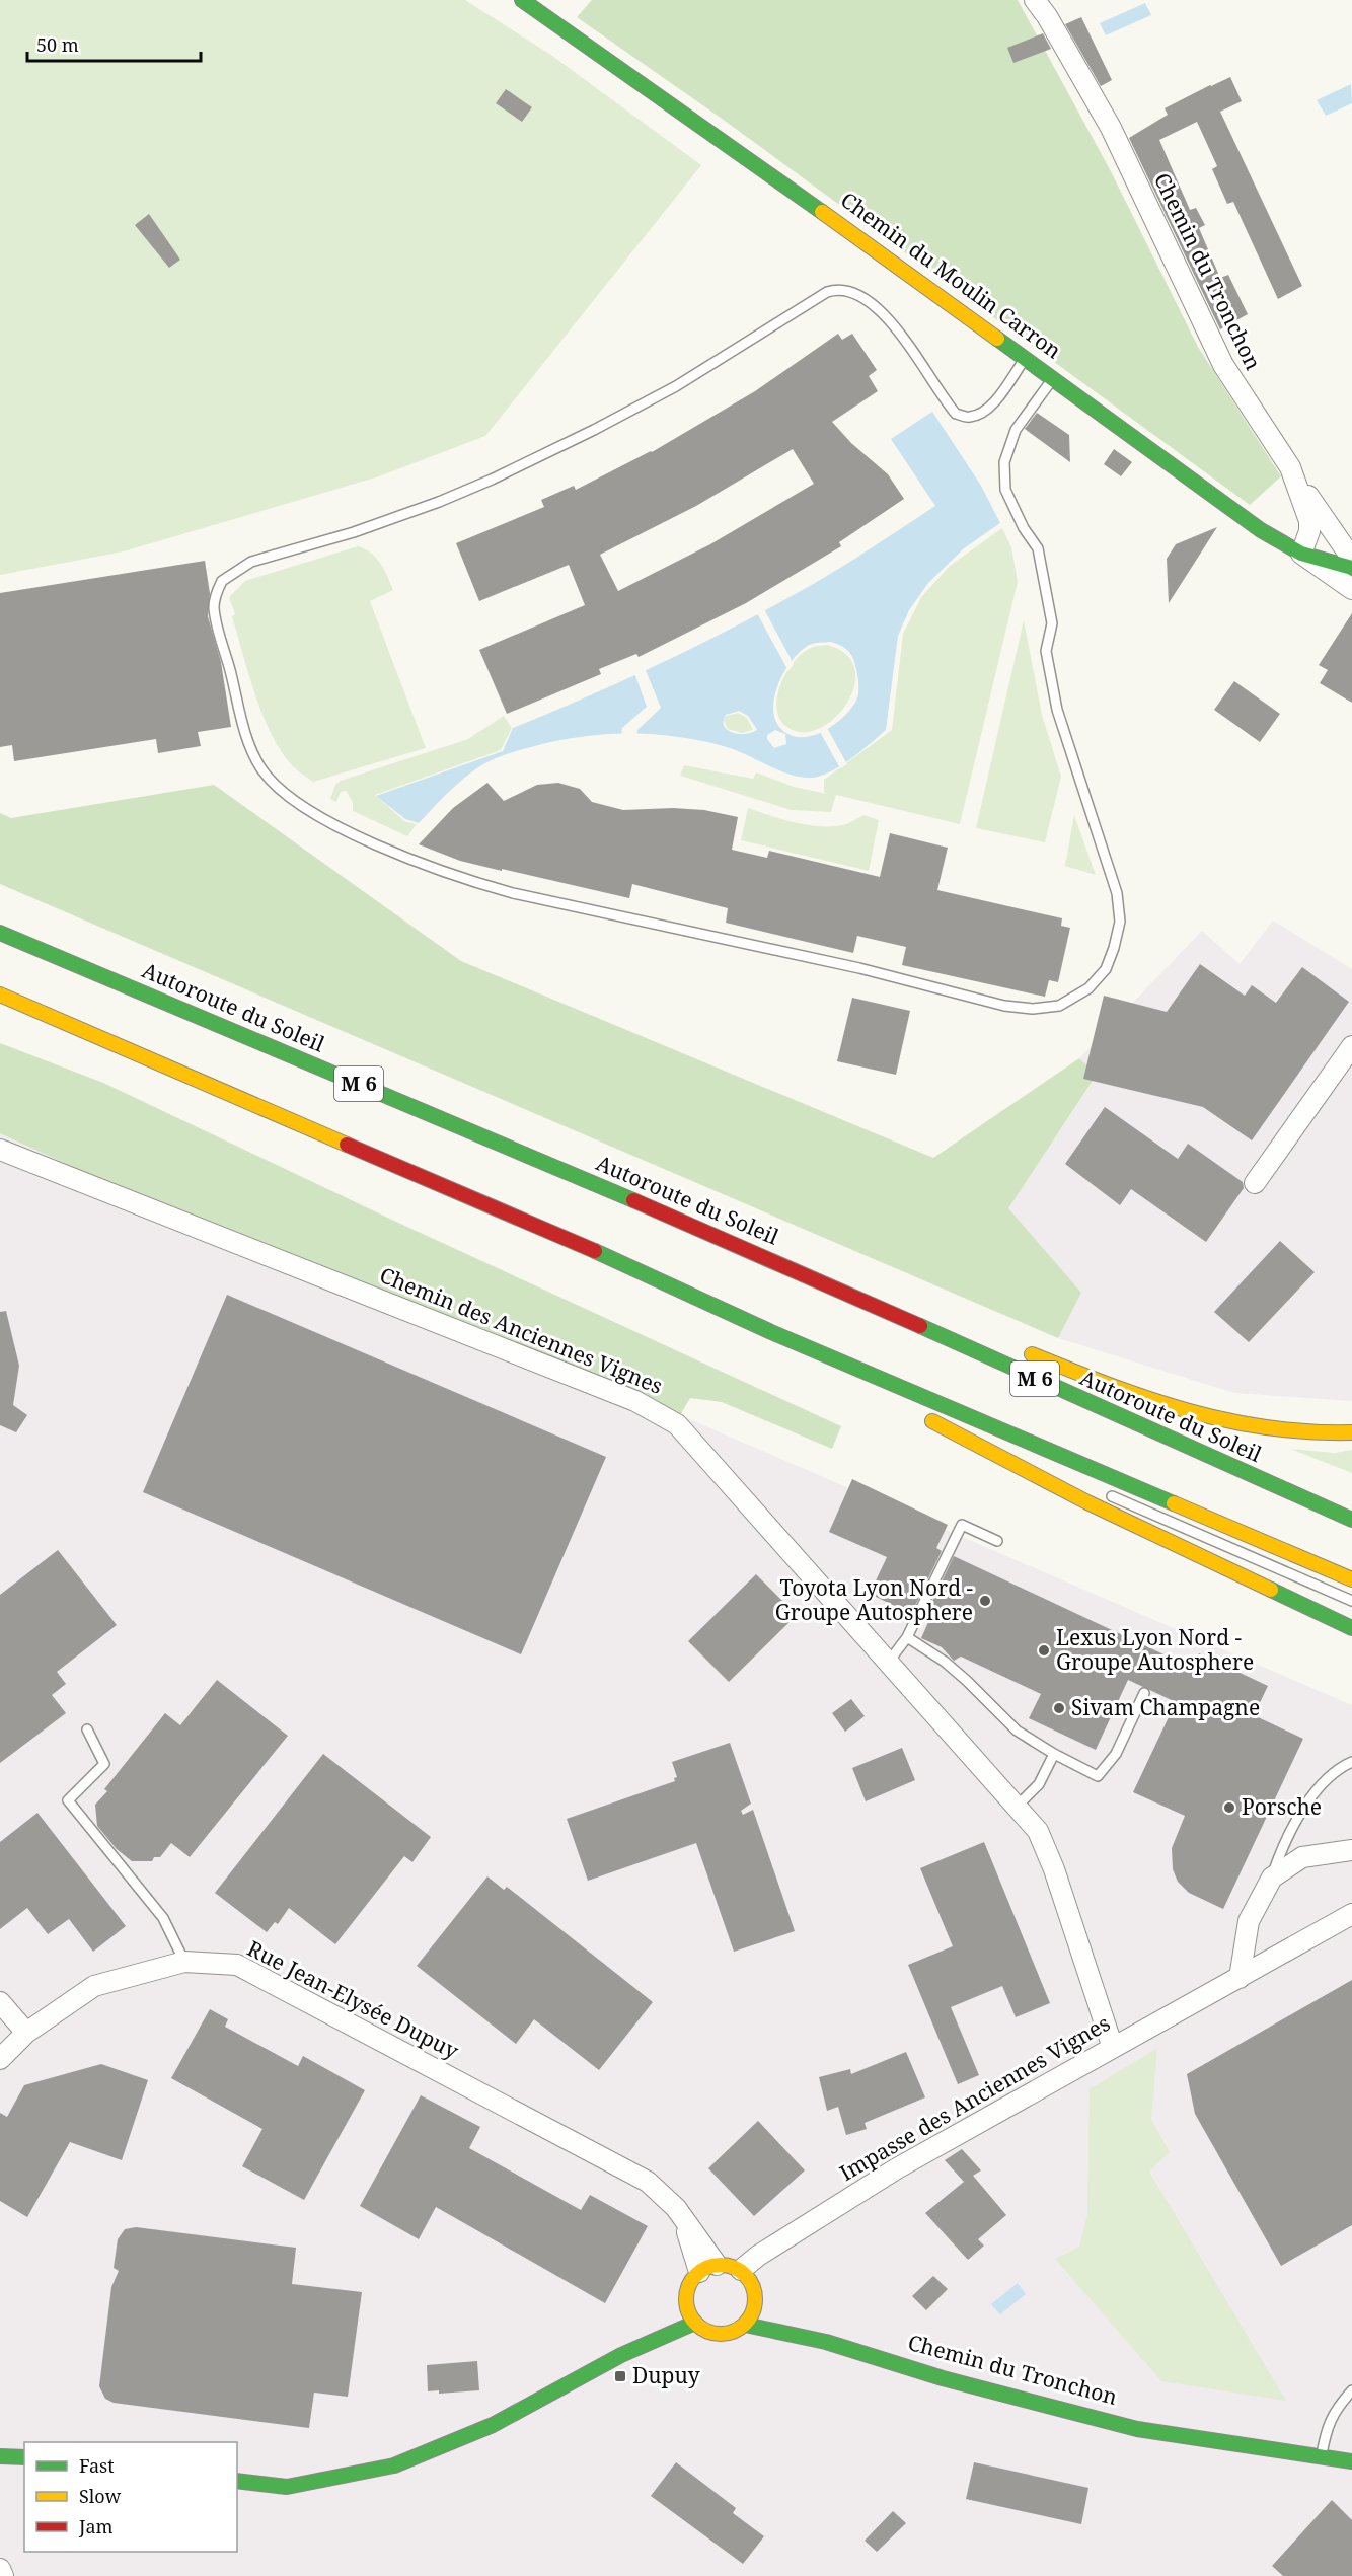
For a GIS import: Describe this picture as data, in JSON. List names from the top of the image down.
{
  "streets": {
    "main road": [
      "Chemin du Tronchon",
      "Chemin du Moulin Carron",
      "Autoroute du Soleil",
      "M 6"
    ],
    "street": ["Chemin des Anciennes Vignes", "Rue Jean-Elysée Dupuy", "Impasse des Anciennes Vignes"]
  },
  "crossings": [
    ["Chemin du Tronchon", "Chemin du Moulin Carron"],
    ["Chemin du Tronchon", "Rue Jean-Elysée Dupuy"],
    ["Chemin du Tronchon", "Impasse des Anciennes Vignes"],
    ["Chemin des Anciennes Vignes", "Impasse des Anciennes Vignes"],
    ["Rue Jean-Elysée Dupuy", "Impasse des Anciennes Vignes"]
  ],
  "places": {
    "other": [
      "Toyota Lyon Nord - Groupe Autosphere",
      "Lexus Lyon Nord - Groupe Autosphere",
      "Sivam Champagne",
      "Porsche"
    ],
    "transit": ["Dupuy"]
  },
  "legend": ["Fast", "Slow", "Jam"],
  "scale_bar": "50 m"
}
